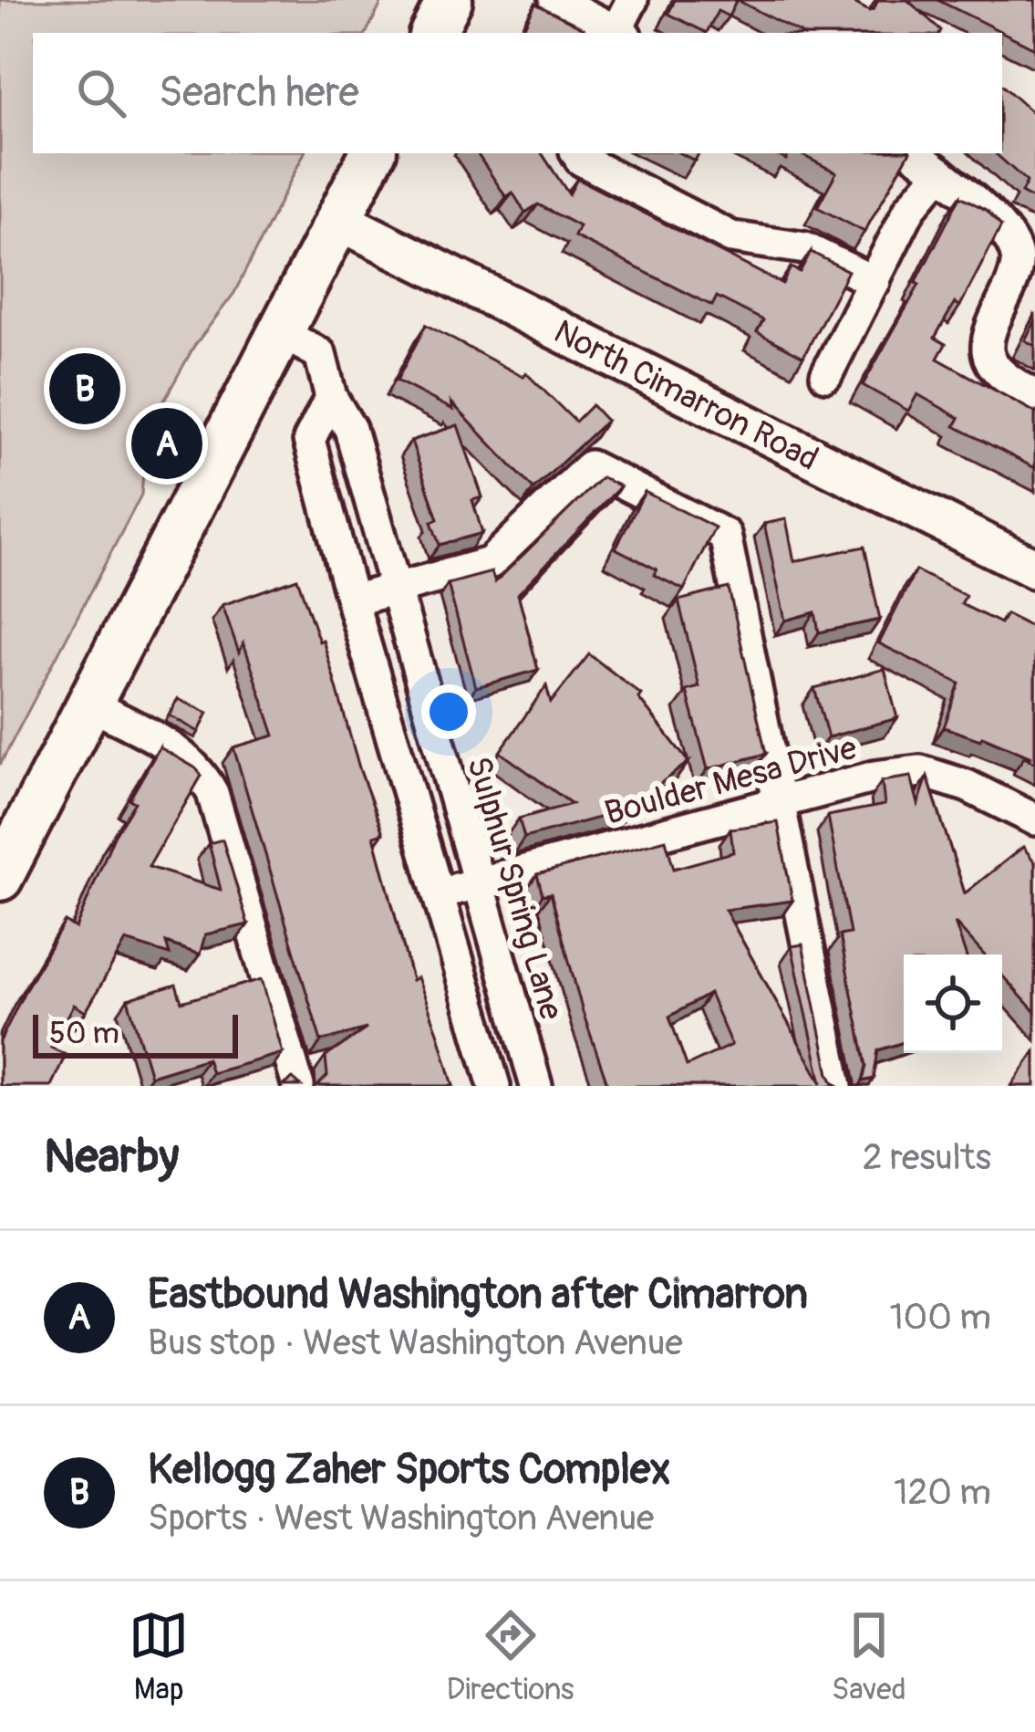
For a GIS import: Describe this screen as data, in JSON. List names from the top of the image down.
{
  "streets": {
    "street": ["North Cimarron Road", "Boulder Mesa Drive", "Sulphur Spring Lane"]
  },
  "crossings": [
    ["Boulder Mesa Drive", "Sulphur Spring Lane"]
  ],
  "scale_bar": "50 m",
  "page": {
    "search": "Search here",
    "pins": ["B", "A"],
    "scale": "50 m",
    "heading": ["Nearby", "2 results"],
    "list": [
      {
        "mark": "A",
        "name": "Eastbound Washington after Cimarron",
        "note": "Bus stop · West Washington Avenue",
        "value": "100 m"
      },
      {
        "mark": "B",
        "name": "Kellogg Zaher Sports Complex",
        "note": "Sports · West Washington Avenue",
        "value": "120 m"
      }
    ],
    "nav": ["Map", "Directions", "Saved"]
  }
}
